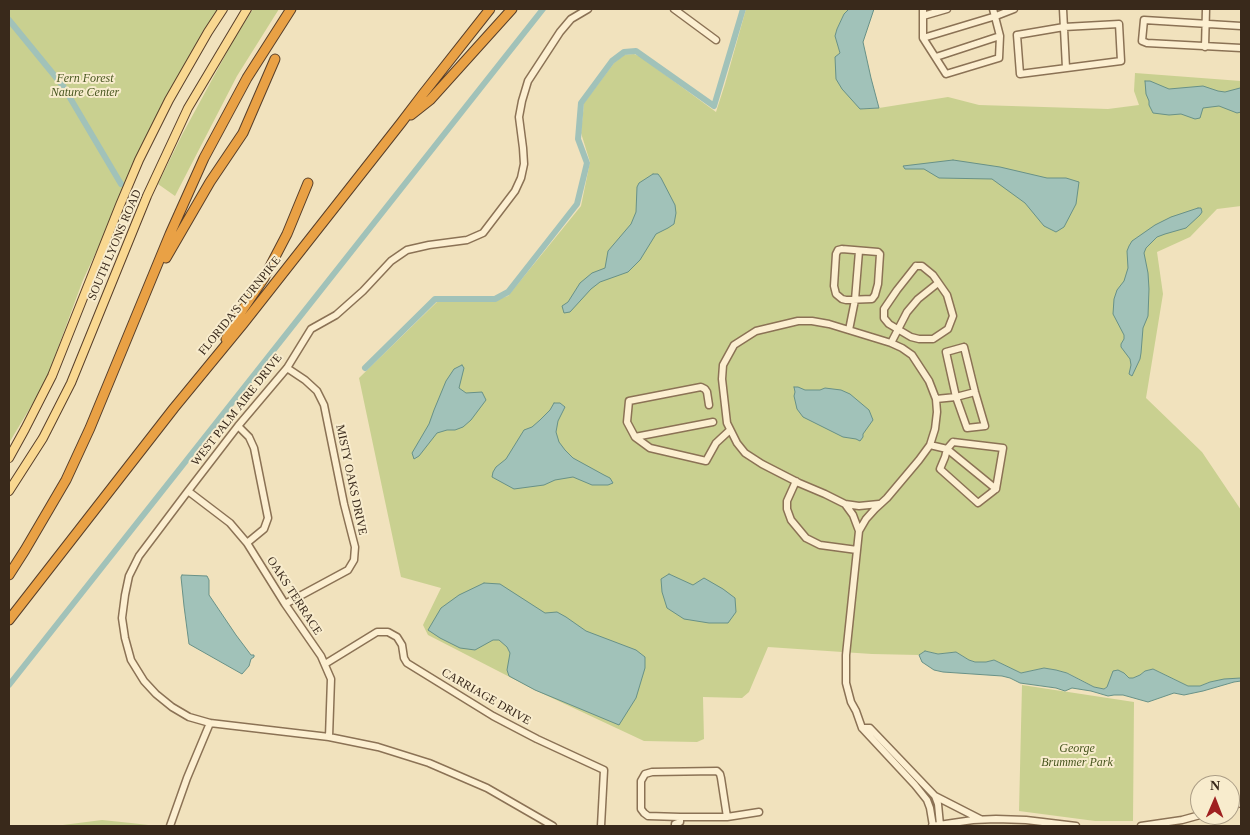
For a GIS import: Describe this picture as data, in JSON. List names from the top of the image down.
{
  "streets": {
    "highway": ["FLORIDA'S TURNPIKE"],
    "main road": ["SOUTH LYONS ROAD"],
    "street": [
      "WEST PALM AIRE DRIVE",
      "MISTY OAKS DRIVE",
      "OAKS TERRACE",
      "CARRIAGE DRIVE"
    ]
  },
  "crossings": [
    ["WEST PALM AIRE DRIVE", "MISTY OAKS DRIVE"],
    ["WEST PALM AIRE DRIVE", "OAKS TERRACE"],
    ["MISTY OAKS DRIVE", "OAKS TERRACE"],
    ["OAKS TERRACE", "CARRIAGE DRIVE"]
  ],
  "parks": ["Fern Forest Nature Center", "George Brummer Park"],
  "north": "top"
}
